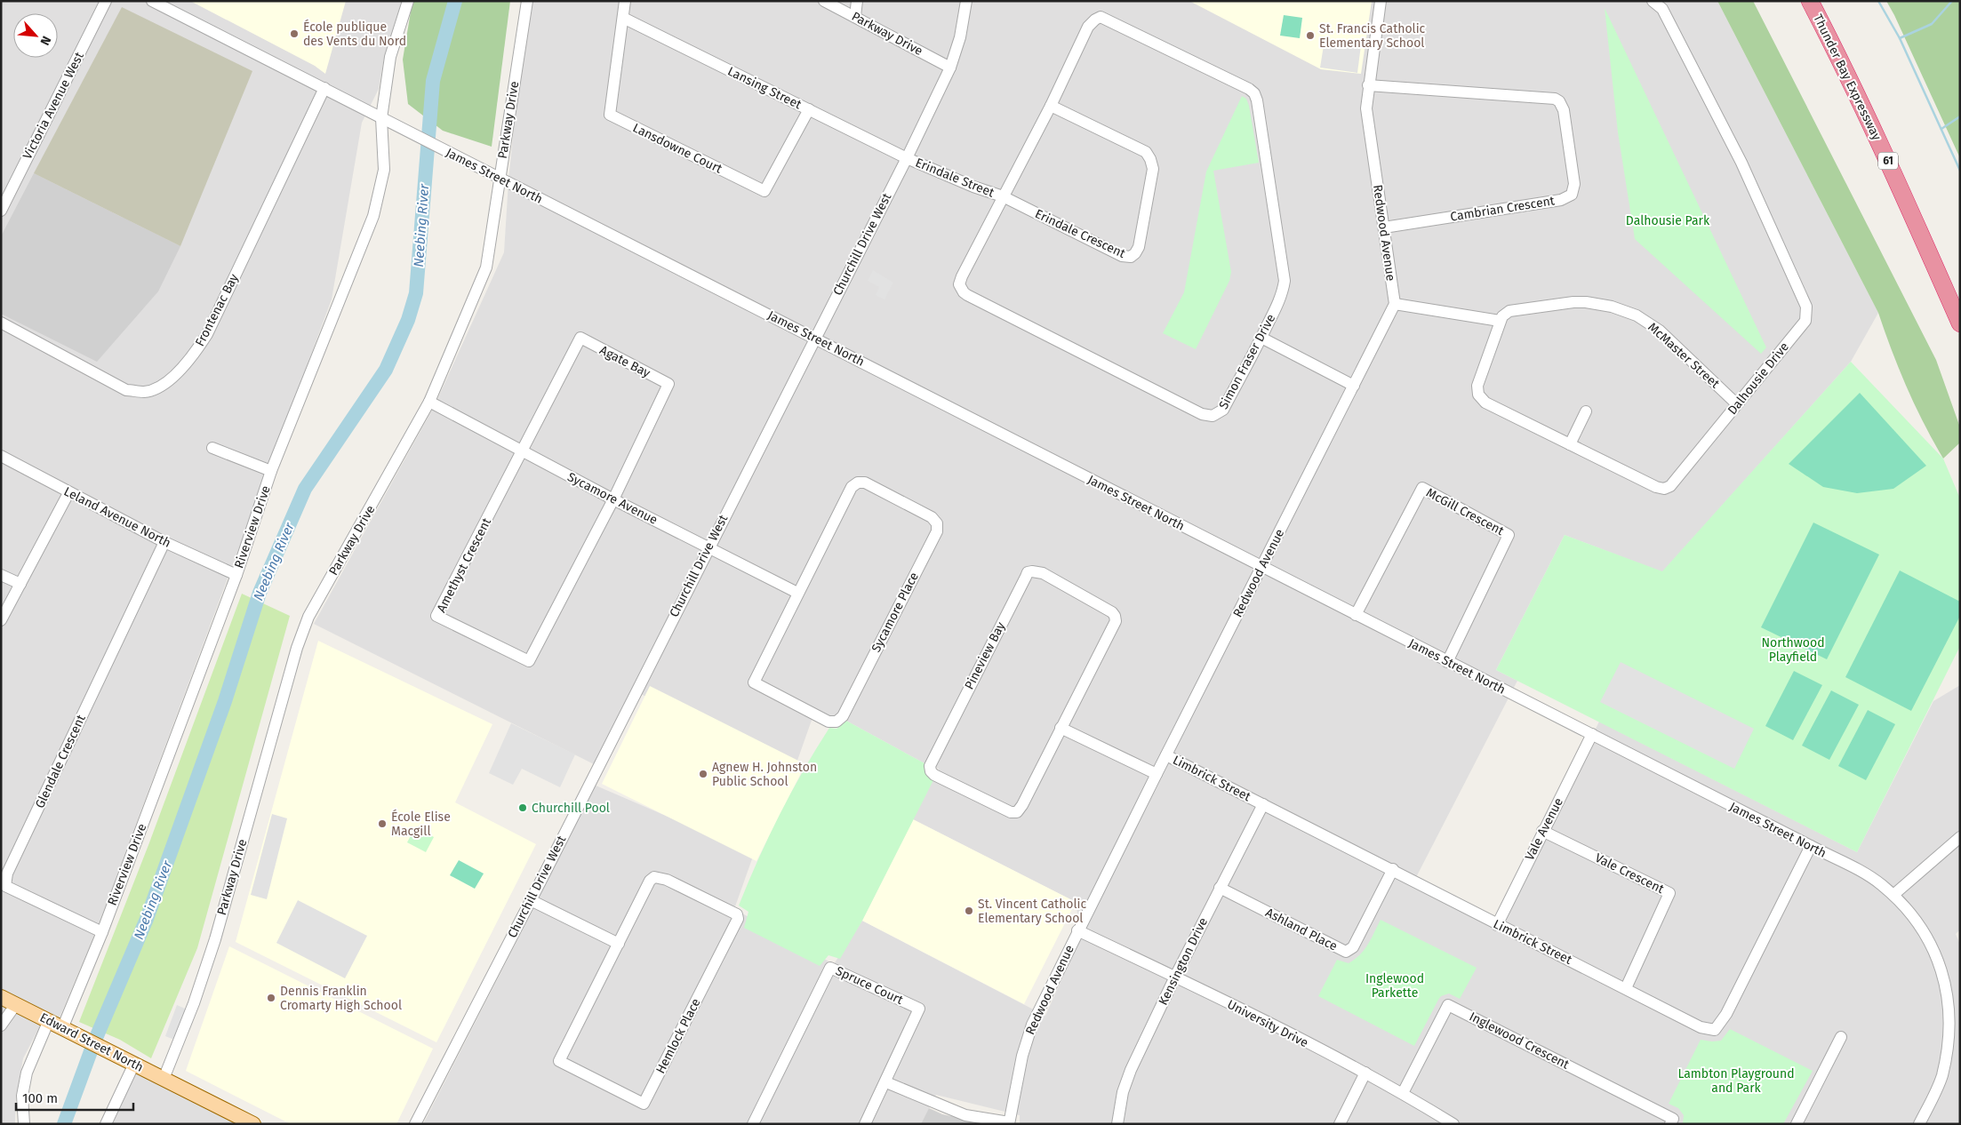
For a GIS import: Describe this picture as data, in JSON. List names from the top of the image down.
{
  "streets": {
    "highway": ["Thunder Bay Expressway", "61"],
    "main road": ["Edward Street North"],
    "street": [
      "Parkway Drive",
      "Lansing Street",
      "Victoria Avenue West",
      "Lansdowne Court",
      "James Street North",
      "Erindale Street",
      "Cambrian Crescent",
      "Redwood Avenue",
      "Erindale Crescent",
      "Churchill Drive West",
      "Frontenac Bay",
      "McMaster Street",
      "Agate Bay",
      "Simon Fraser Drive",
      "Dalhousie Drive",
      "Sycamore Avenue",
      "McGill Crescent",
      "Leland Avenue North",
      "Riverview Drive",
      "Amethyst Crescent",
      "Sycamore Place",
      "Pineview Bay",
      "Glendale Crescent",
      "Limbrick Street",
      "Vale Avenue",
      "Vale Crescent",
      "Ashland Place",
      "Kensington Drive",
      "Spruce Court",
      "University Drive",
      "Hemlock Place",
      "Inglewood Crescent"
    ]
  },
  "crossings": [
    ["Parkway Drive", "James Street North"],
    ["Parkway Drive", "Churchill Drive West"],
    ["Parkway Drive", "Sycamore Avenue"],
    ["Parkway Drive", "Edward Street North"],
    ["Lansing Street", "Lansdowne Court"],
    ["Lansing Street", "Erindale Street"],
    ["Lansing Street", "Churchill Drive West"],
    ["James Street North", "Redwood Avenue"],
    ["James Street North", "Churchill Drive West"],
    ["James Street North", "Frontenac Bay"],
    ["James Street North", "McGill Crescent"],
    ["James Street North", "Riverview Drive"],
    ["James Street North", "Limbrick Street"],
    ["James Street North", "Vale Avenue"],
    ["Erindale Street", "Erindale Crescent"],
    ["Erindale Street", "Churchill Drive West"],
    ["Erindale Street", "Simon Fraser Drive"],
    ["Cambrian Crescent", "Redwood Avenue"],
    ["Redwood Avenue", "Limbrick Street"],
    ["Redwood Avenue", "University Drive"],
    ["Erindale Crescent", "Simon Fraser Drive"],
    ["Churchill Drive West", "Sycamore Avenue"],
    ["McMaster Street", "Dalhousie Drive"],
    ["Agate Bay", "Sycamore Avenue"],
    ["Agate Bay", "Amethyst Crescent"],
    ["Sycamore Avenue", "Amethyst Crescent"],
    ["Sycamore Avenue", "Sycamore Place"],
    ["Leland Avenue North", "Riverview Drive"],
    ["Leland Avenue North", "Glendale Crescent"],
    ["Riverview Drive", "Glendale Crescent"],
    ["Riverview Drive", "Edward Street North"],
    ["Limbrick Street", "Vale Avenue"],
    ["Limbrick Street", "Vale Crescent"],
    ["Limbrick Street", "Ashland Place"],
    ["Limbrick Street", "Kensington Drive"],
    ["Vale Avenue", "Vale Crescent"],
    ["Ashland Place", "Kensington Drive"],
    ["Kensington Drive", "University Drive"],
    ["University Drive", "Inglewood Crescent"]
  ],
  "water": ["Neebing River"],
  "parks": [
    "Dalhousie Park",
    "Northwood Playfield",
    "Inglewood Parkette",
    "Lambton Playground and Park"
  ],
  "places": [
    "École publique des Vents du Nord",
    "St. Francis Catholic Elementary School",
    "Agnew H. Johnston Public School",
    "Churchill Pool",
    "École Elise Macgill",
    "St. Vincent Catholic Elementary School",
    "Dennis Franklin Cromarty High School"
  ],
  "scale_bar": "100 m",
  "north": "bottom right"
}
